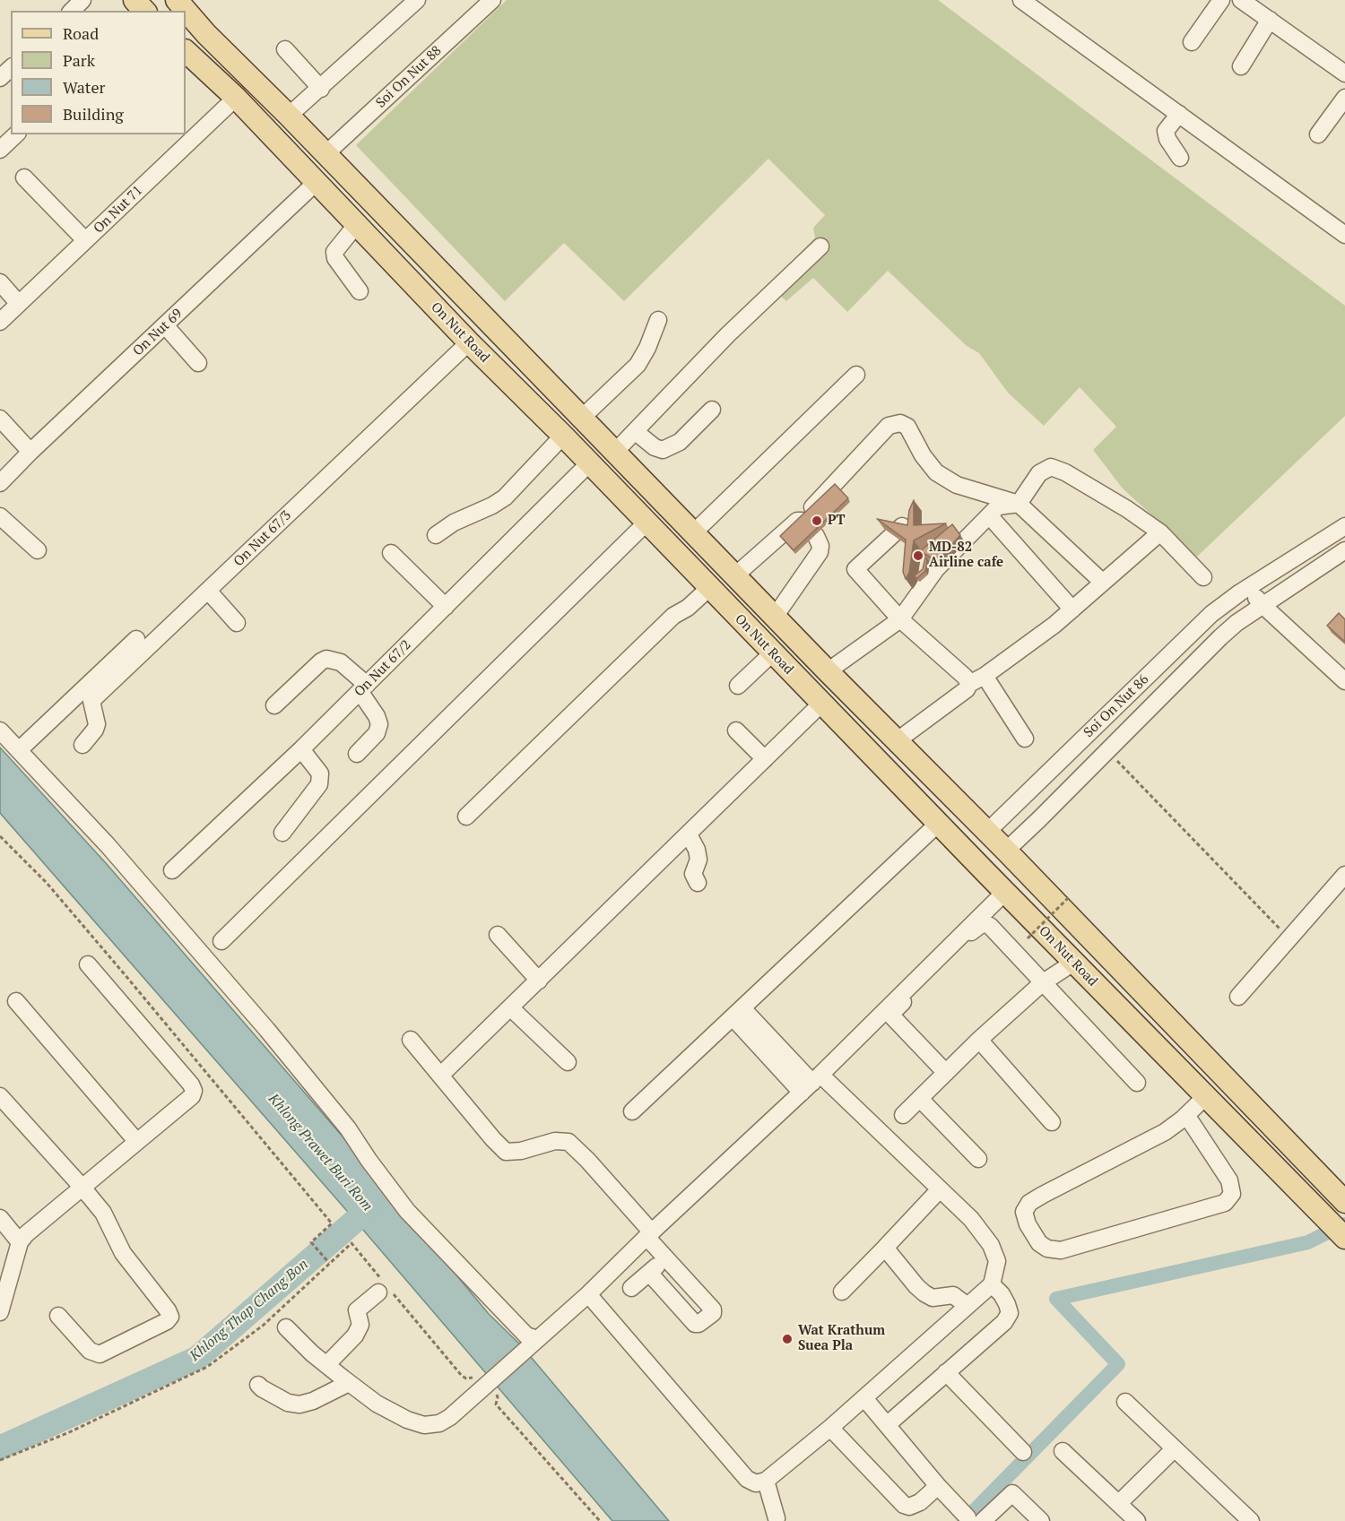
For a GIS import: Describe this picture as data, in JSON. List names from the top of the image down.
{
  "streets": {
    "main road": ["On Nut Road"],
    "street": [
      "Soi On Nut 88",
      "On Nut 71",
      "On Nut 69",
      "On Nut 67/3",
      "On Nut 67/2",
      "Soi On Nut 86"
    ]
  },
  "crossings": [
    ["Soi On Nut 88", "On Nut Road"],
    ["On Nut 71", "On Nut Road"],
    ["On Nut 69", "On Nut Road"],
    ["On Nut Road", "On Nut 67/3"],
    ["On Nut Road", "On Nut 67/2"],
    ["On Nut Road", "Soi On Nut 86"]
  ],
  "water": ["Khlong Prawet Buri Rom", "Khlong Thap Chang Bon"],
  "places": ["PT", "MD-82 Airline cafe", "Wat Krathum Suea Pla"],
  "legend": [
    "Road",
    "Park",
    "Water",
    "Building"
  ]
}
